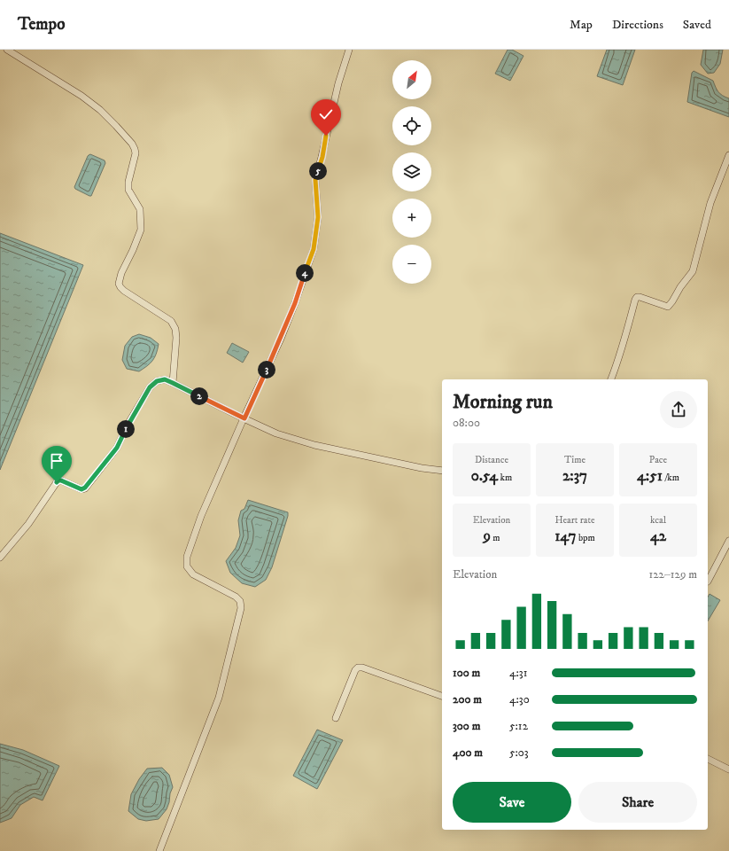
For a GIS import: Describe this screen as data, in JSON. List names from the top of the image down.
{
  "north": "top right",
  "page": {
    "header": "Tempo",
    "nav": ["Map", "Directions", "Saved"],
    "map_buttons": ["+", "−"],
    "pins": [
      "5",
      "4",
      "3",
      "2",
      "1"
    ],
    "heading": ["Morning run", "08:00"],
    "stats": [
      ["Distance", "0.54 km"],
      ["Time", "2:37"],
      ["Pace", "4:51 /km"],
      ["Elevation", "9 m"],
      ["Heart rate", "147 bpm"],
      ["kcal", "42"]
    ],
    "chart": ["Elevation", "122–129 m"],
    "list": [
      {
        "name": "100 m",
        "note": "4:31"
      },
      {
        "name": "200 m",
        "note": "4:30"
      },
      {
        "name": "300 m",
        "note": "5:12"
      },
      {
        "name": "400 m",
        "note": "5:03"
      }
    ],
    "buttons": ["Save", "Share"]
  }
}
